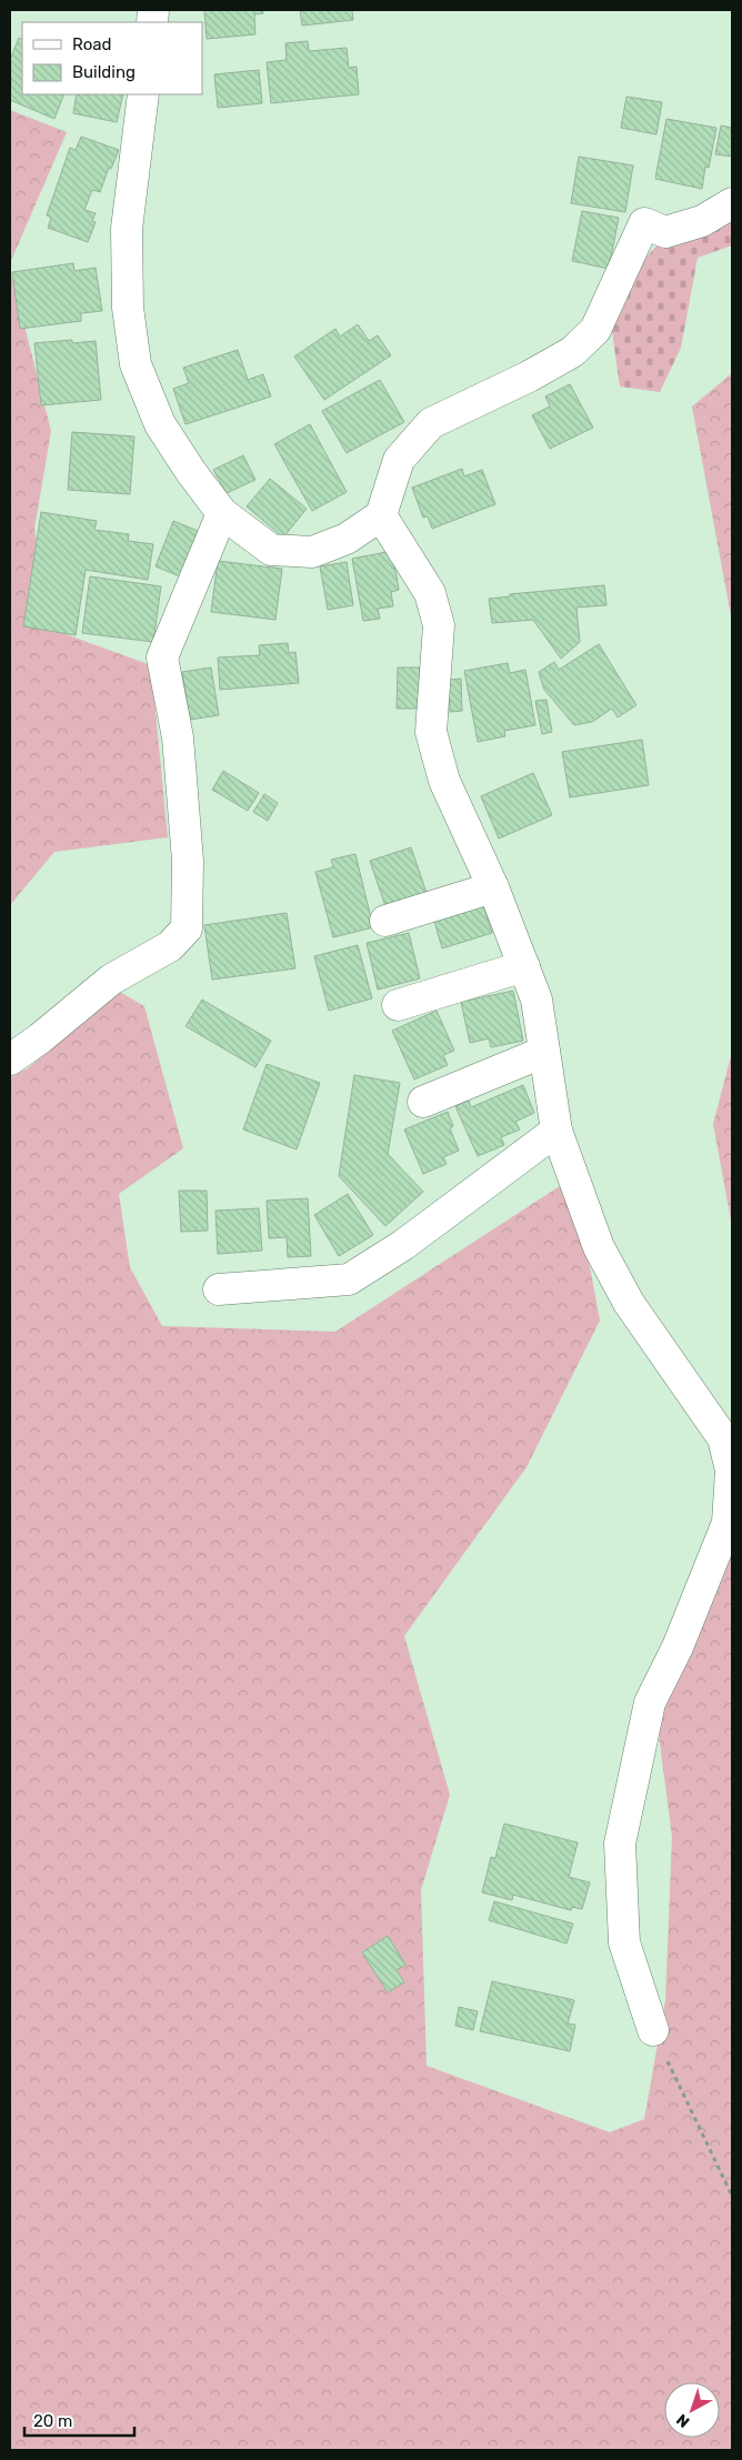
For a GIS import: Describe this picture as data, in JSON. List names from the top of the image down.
{
  "legend": ["Road", "Building"],
  "scale_bar": "20 m",
  "north": "bottom left"
}
